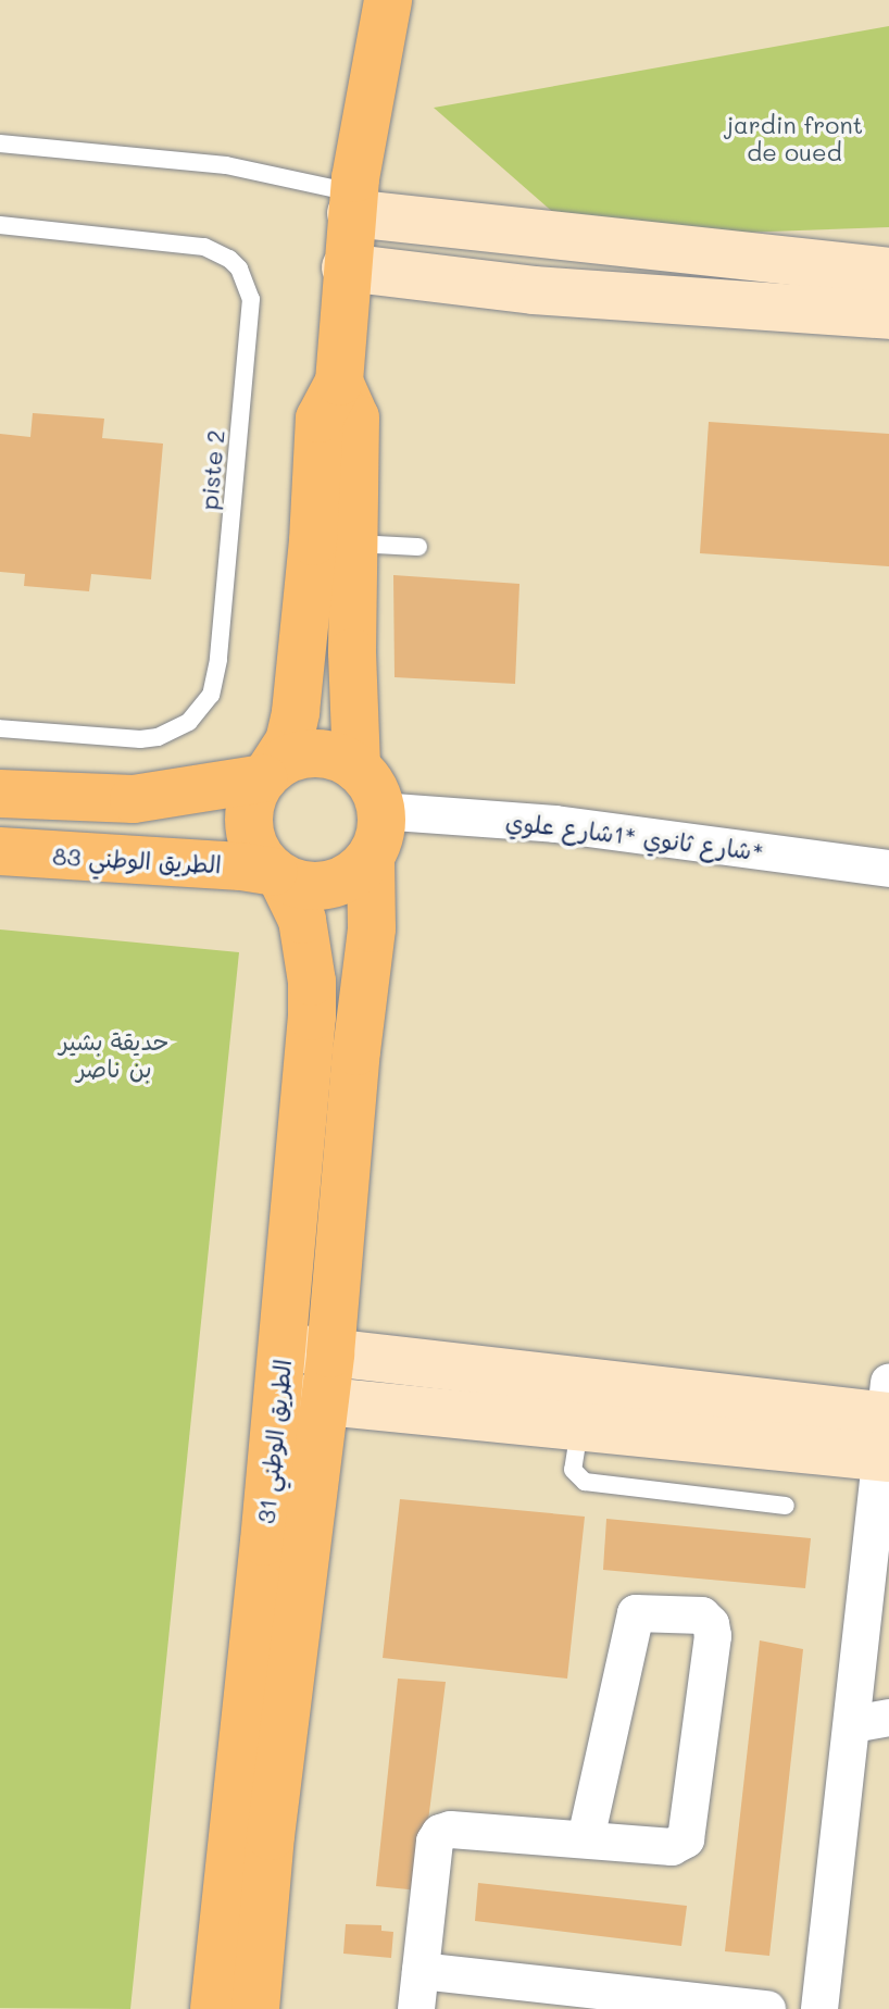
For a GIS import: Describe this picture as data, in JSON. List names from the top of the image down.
{
  "streets": {
    "main road": ["الطريق الوطني 83", "الطريق الوطني 31"],
    "street": ["شارع ثانوي *1شارع علوي*"],
    "lane": ["piste 2"]
  },
  "crossings": [
    ["شارع ثانوي *1شارع علوي*", "الطريق الوطني 83"],
    ["شارع ثانوي *1شارع علوي*", "الطريق الوطني 31"],
    ["الطريق الوطني 83", "الطريق الوطني 31"]
  ],
  "parks": ["jardin front de oued", "حديقة بشير بن ناصر"]
}
